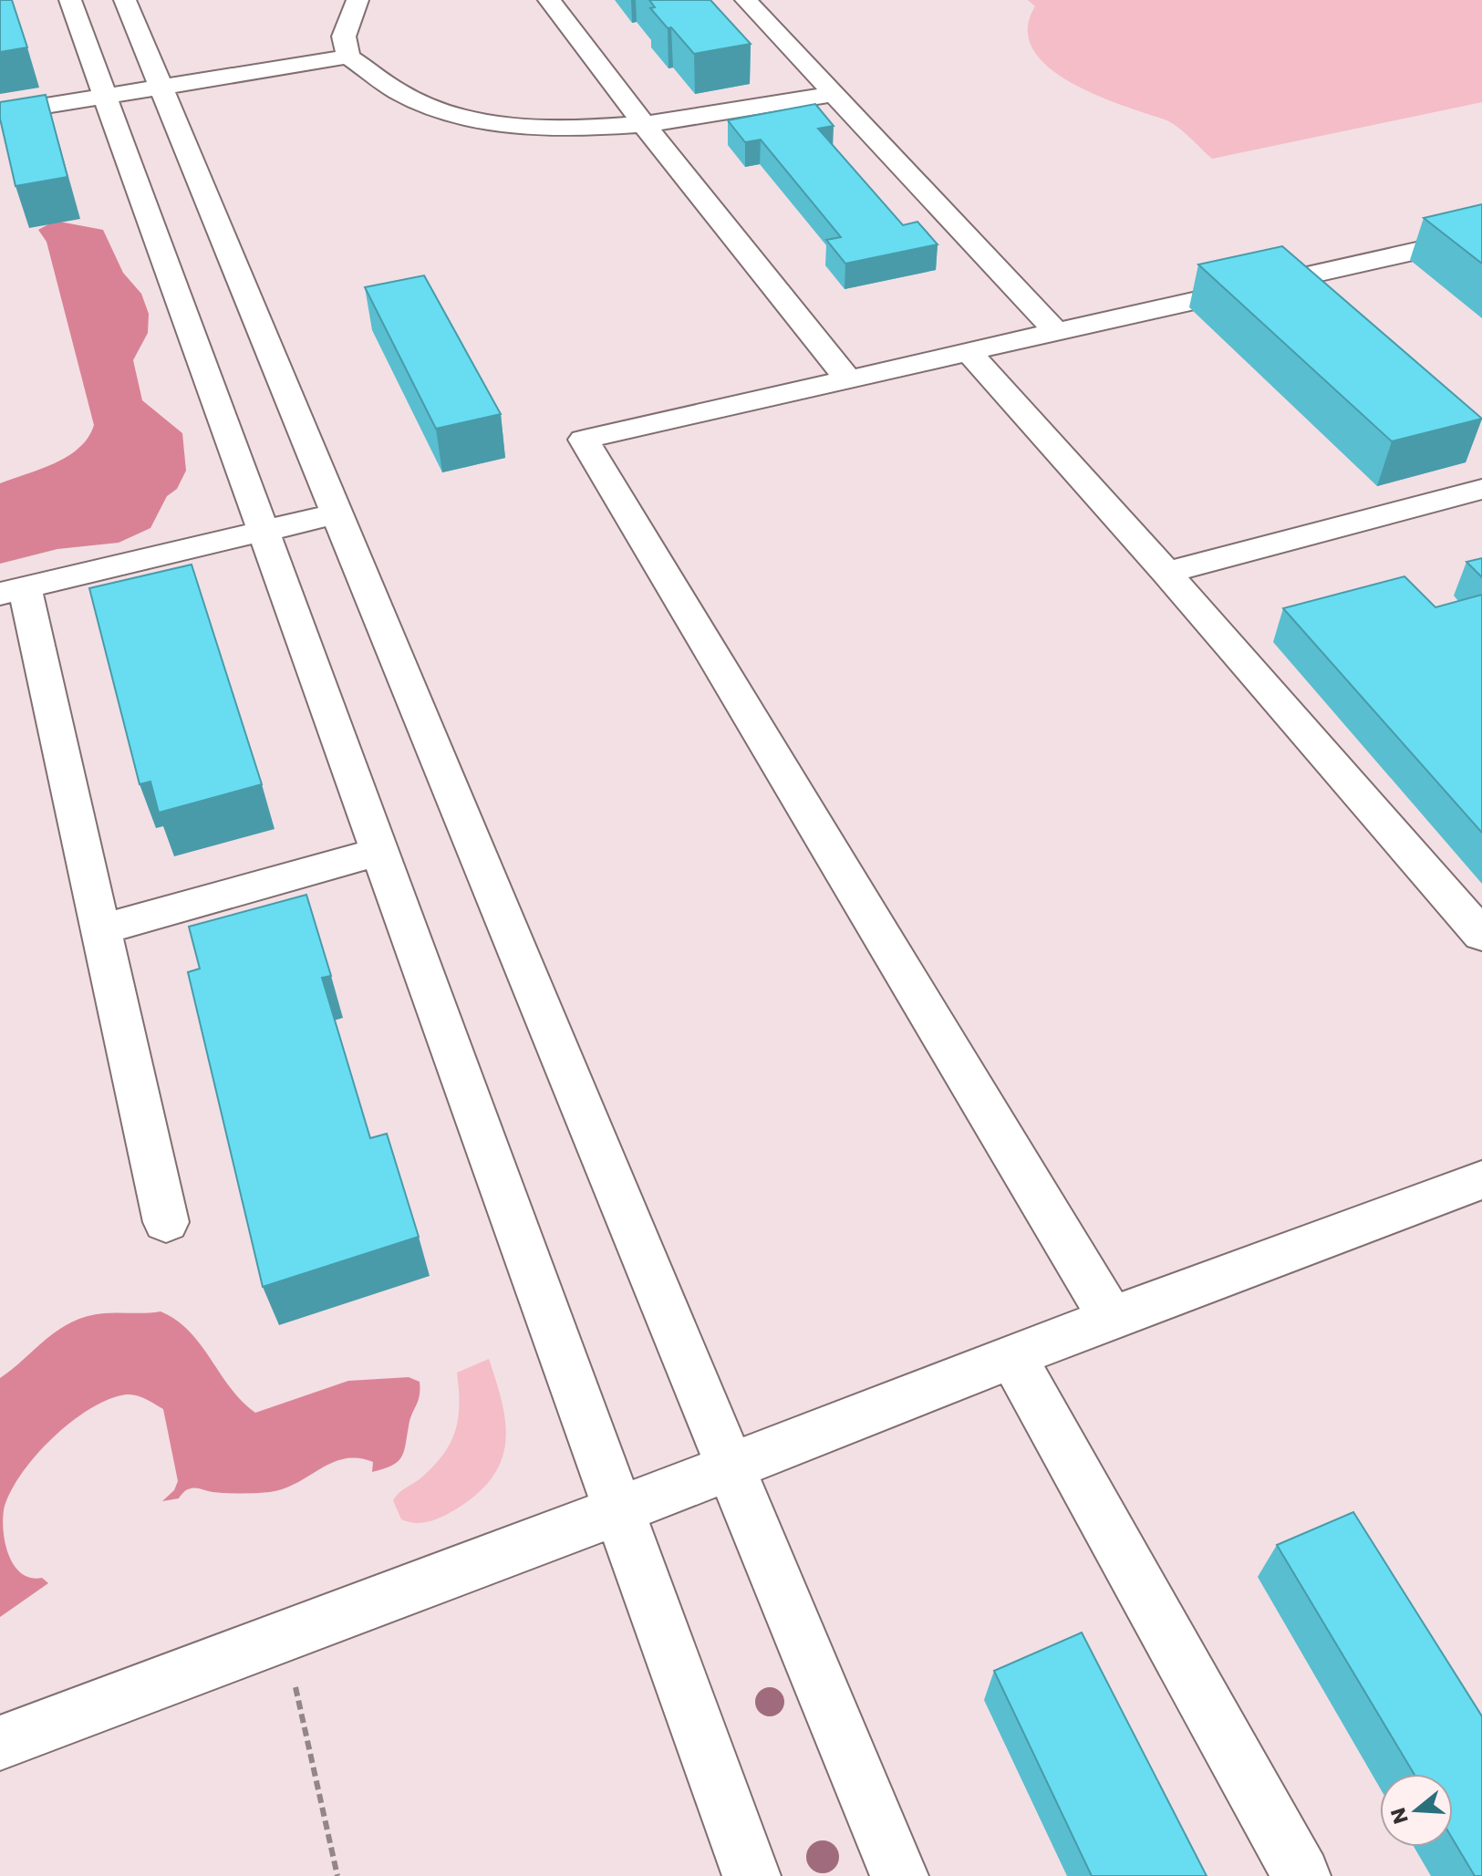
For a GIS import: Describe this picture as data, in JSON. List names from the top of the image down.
{
  "north": "left"
}
